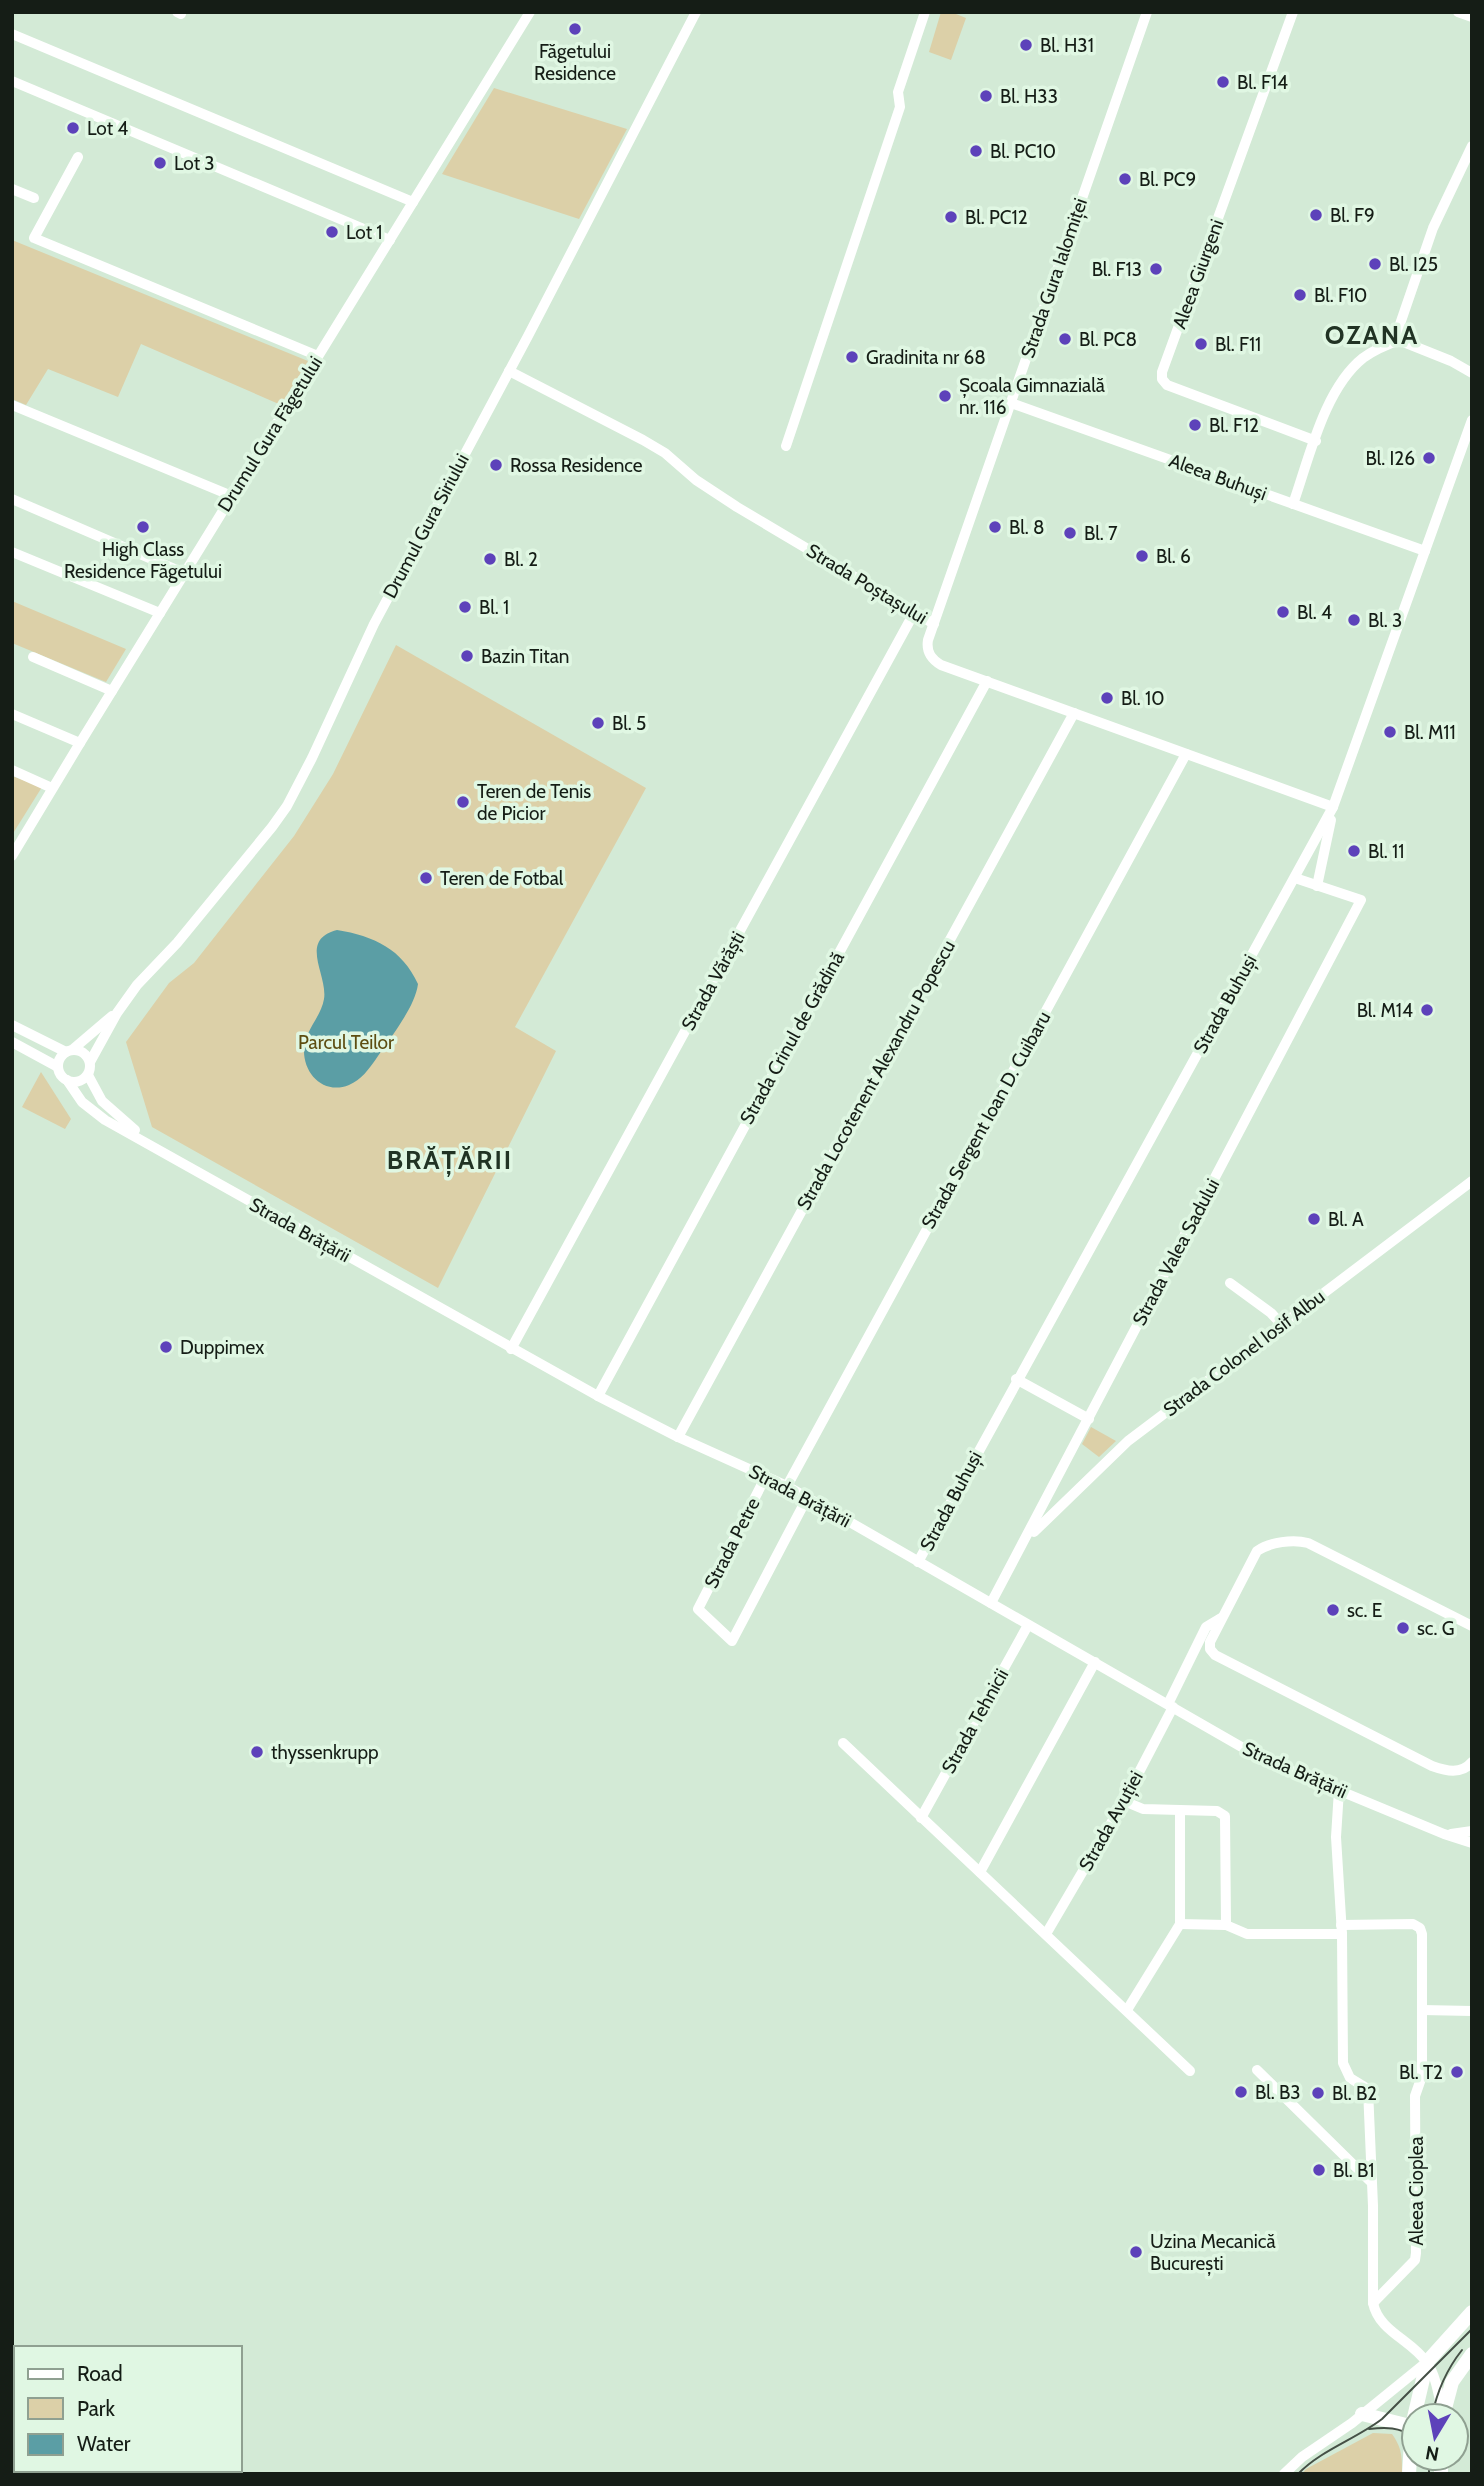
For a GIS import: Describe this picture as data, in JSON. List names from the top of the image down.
{
  "streets": {
    "street": [
      "Aleea Giurgeni",
      "Strada Gura Ialomiței",
      "Drumul Gura Făgetului",
      "Aleea Buhuși",
      "Drumul Gura Siriului",
      "Strada Poștașului",
      "Strada Vărăști",
      "Strada Buhuși",
      "Strada Crinul de Grădină",
      "Strada Locotenent Alexandru Popescu",
      "Strada Sergent Ioan D. Cuibaru",
      "Strada Brățării",
      "Strada Valea Sadului",
      "Strada Colonel Iosif Albu",
      "Strada Petre",
      "Strada Tehnicii",
      "Strada Avuției",
      "Aleea Cioplea"
    ]
  },
  "crossings": [
    ["Strada Gura Ialomiței", "Aleea Buhuși"],
    ["Strada Gura Ialomiței", "Strada Poștașului"],
    ["Aleea Buhuși", "Strada Buhuși"],
    ["Drumul Gura Siriului", "Strada Poștașului"],
    ["Drumul Gura Siriului", "Strada Brățării"],
    ["Strada Poștașului", "Strada Vărăști"],
    ["Strada Poștașului", "Strada Buhuși"],
    ["Strada Poștașului", "Strada Crinul de Grădină"],
    ["Strada Poștașului", "Strada Locotenent Alexandru Popescu"],
    ["Strada Poștașului", "Strada Sergent Ioan D. Cuibaru"],
    ["Strada Vărăști", "Strada Brățării"],
    ["Strada Buhuși", "Strada Brățării"],
    ["Strada Crinul de Grădină", "Strada Brățării"],
    ["Strada Locotenent Alexandru Popescu", "Strada Brățării"],
    ["Strada Sergent Ioan D. Cuibaru", "Strada Brățării"],
    ["Strada Brățării", "Strada Valea Sadului"],
    ["Strada Brățării", "Strada Petre"],
    ["Strada Brățării", "Strada Tehnicii"],
    ["Strada Brățării", "Strada Avuției"],
    ["Strada Valea Sadului", "Strada Colonel Iosif Albu"]
  ],
  "districts": ["OZANA", "BRĂȚĂRII"],
  "parks": ["Parcul Teilor"],
  "places": [
    "Făgetului Residence",
    "Bl. H31",
    "Bl. F14",
    "Bl. H33",
    "Lot 4",
    "Bl. PC10",
    "Lot 3",
    "Bl. PC9",
    "Bl. F9",
    "Bl. PC12",
    "Lot 1",
    "Bl. I25",
    "Bl. F13",
    "Bl. F10",
    "Bl. PC8",
    "Bl. F11",
    "Gradinita nr 68",
    "Școala Gimnazială nr. 116",
    "Bl. F12",
    "Bl. I26",
    "Rossa Residence",
    "High Class Residence Făgetului",
    "Bl. 8",
    "Bl. 7",
    "Bl. 6",
    "Bl. 2",
    "Bl. 1",
    "Bl. 4",
    "Bl. 3",
    "Bazin Titan",
    "Bl. 10",
    "Bl. 5",
    "Bl. M11",
    "Teren de Tenis de Picior",
    "Bl. 11",
    "Teren de Fotbal",
    "Bl. M14",
    "Bl. A",
    "Duppimex",
    "sc. E",
    "sc. G",
    "thyssenkrupp",
    "Bl. T2",
    "Bl. B3",
    "Bl. B2",
    "Bl. B1",
    "Uzina Mecanică București"
  ],
  "legend": ["Road", "Park", "Water"],
  "north": "bottom"
}
